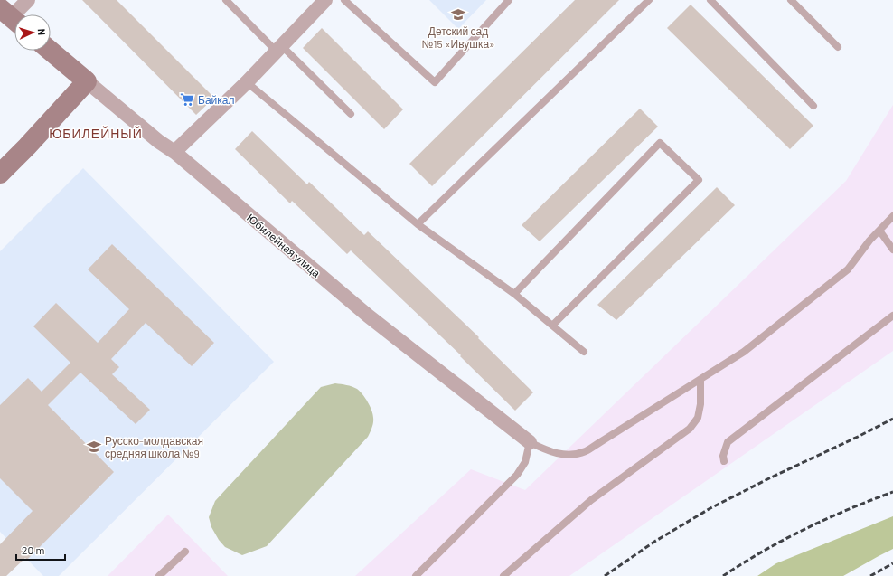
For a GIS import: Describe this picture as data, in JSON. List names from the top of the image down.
{
  "streets": {
    "street": ["Юбилейная улица"]
  },
  "districts": ["ЮБИЛЕЙНЫЙ"],
  "places": {
    "school or university": ["Детский сад №15 «Ивушка»", "Русско-молдавская средняя школа №9"],
    "supermarket": ["Байкал"]
  },
  "scale_bar": "20 m",
  "north": "right"
}
